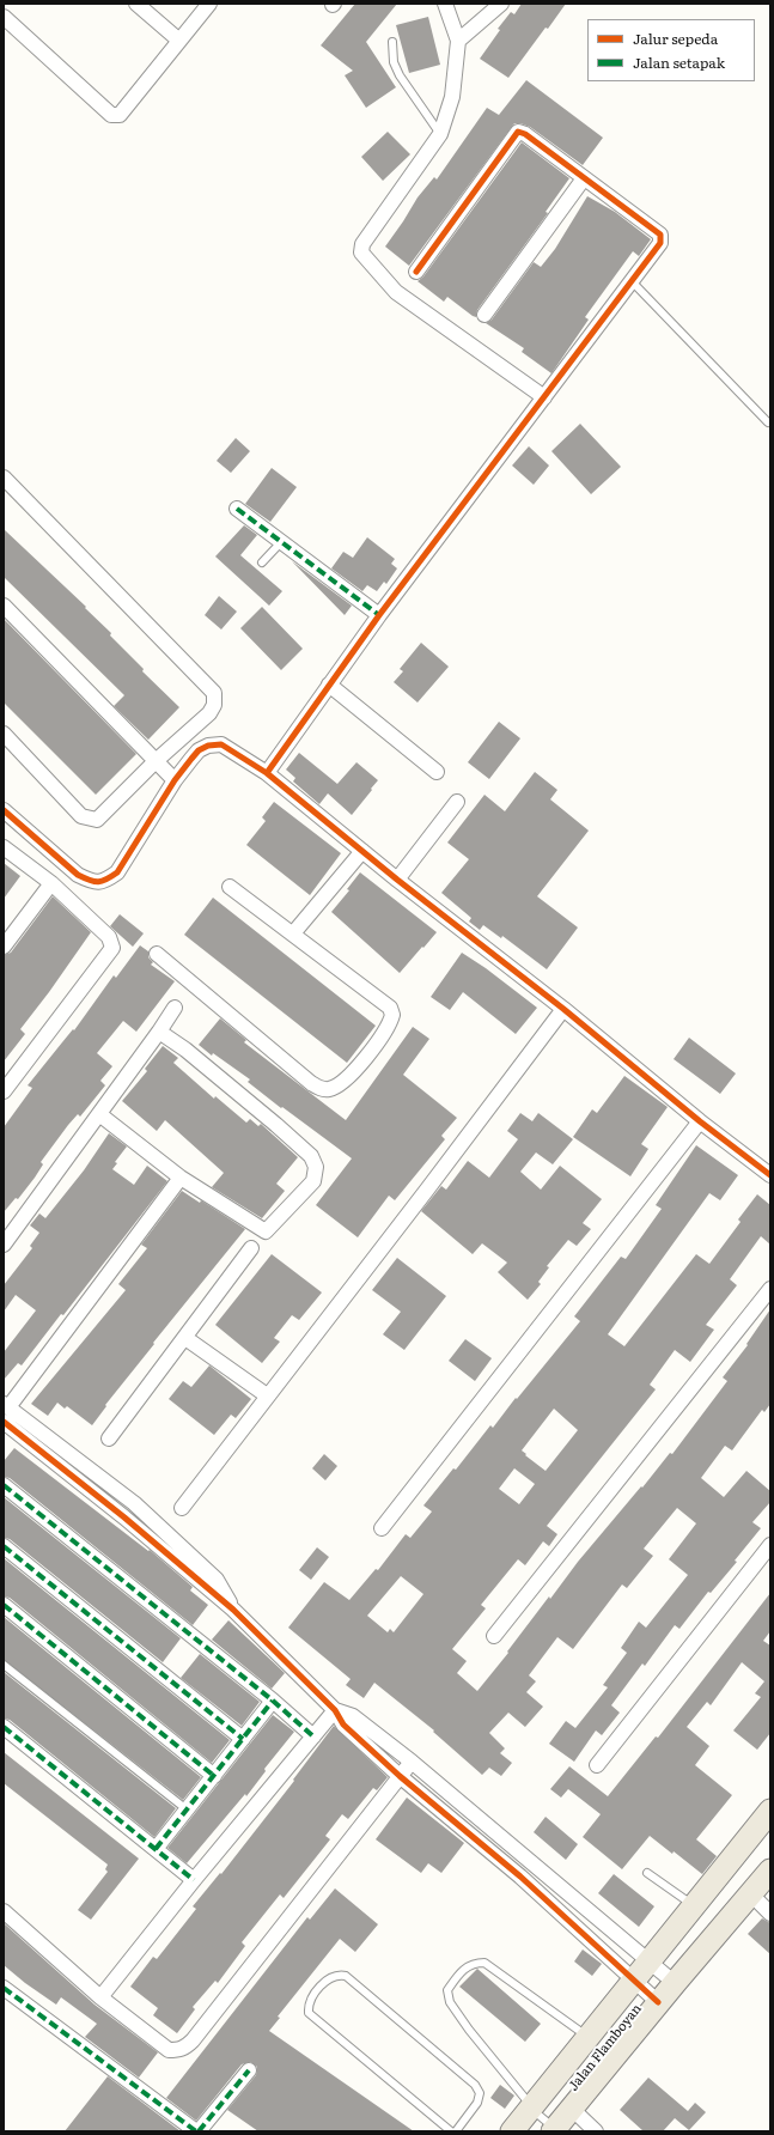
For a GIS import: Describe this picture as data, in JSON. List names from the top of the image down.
{
  "streets": {
    "main road": ["Jalan Flamboyan"]
  },
  "legend": ["Jalur sepeda", "Jalan setapak"]
}
